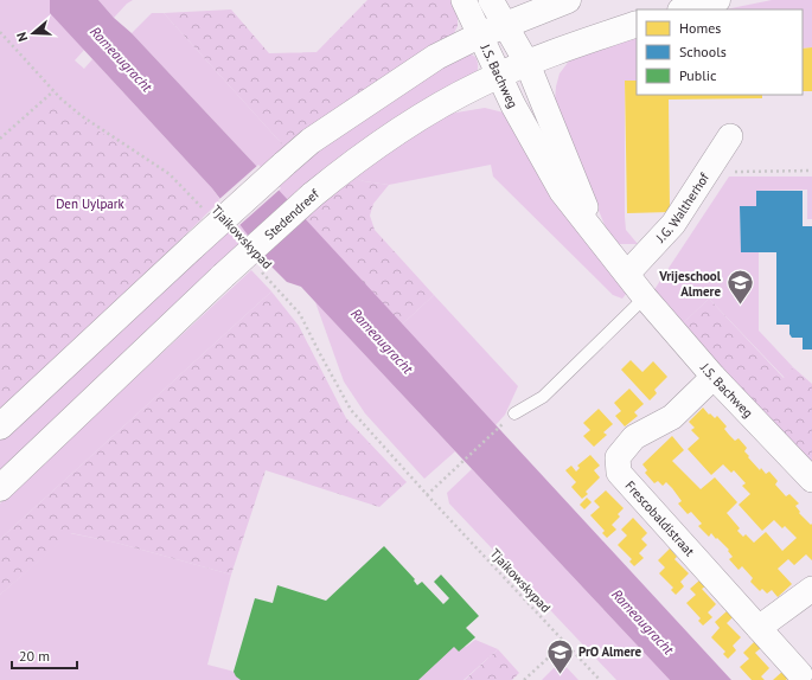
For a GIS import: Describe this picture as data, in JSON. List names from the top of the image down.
{
  "streets": {
    "main road": ["Stedendreef"],
    "street": ["J.S. Bachweg", "J.G. Waltherhof", "Frescobaldistraat"],
    "path": ["Tjaikowskypad"]
  },
  "crossings": [
    ["J.S. Bachweg", "J.G. Waltherhof"],
    ["J.S. Bachweg", "Stedendreef"],
    ["J.S. Bachweg", "Frescobaldistraat"]
  ],
  "water": ["Rameaugracht"],
  "parks": ["Den Uylpark"],
  "places": {
    "school or university": ["Vrijeschool Almere", "PrO Almere"]
  },
  "legend": ["Homes", "Schools", "Public"],
  "scale_bar": "20 m",
  "north": "left"
}
